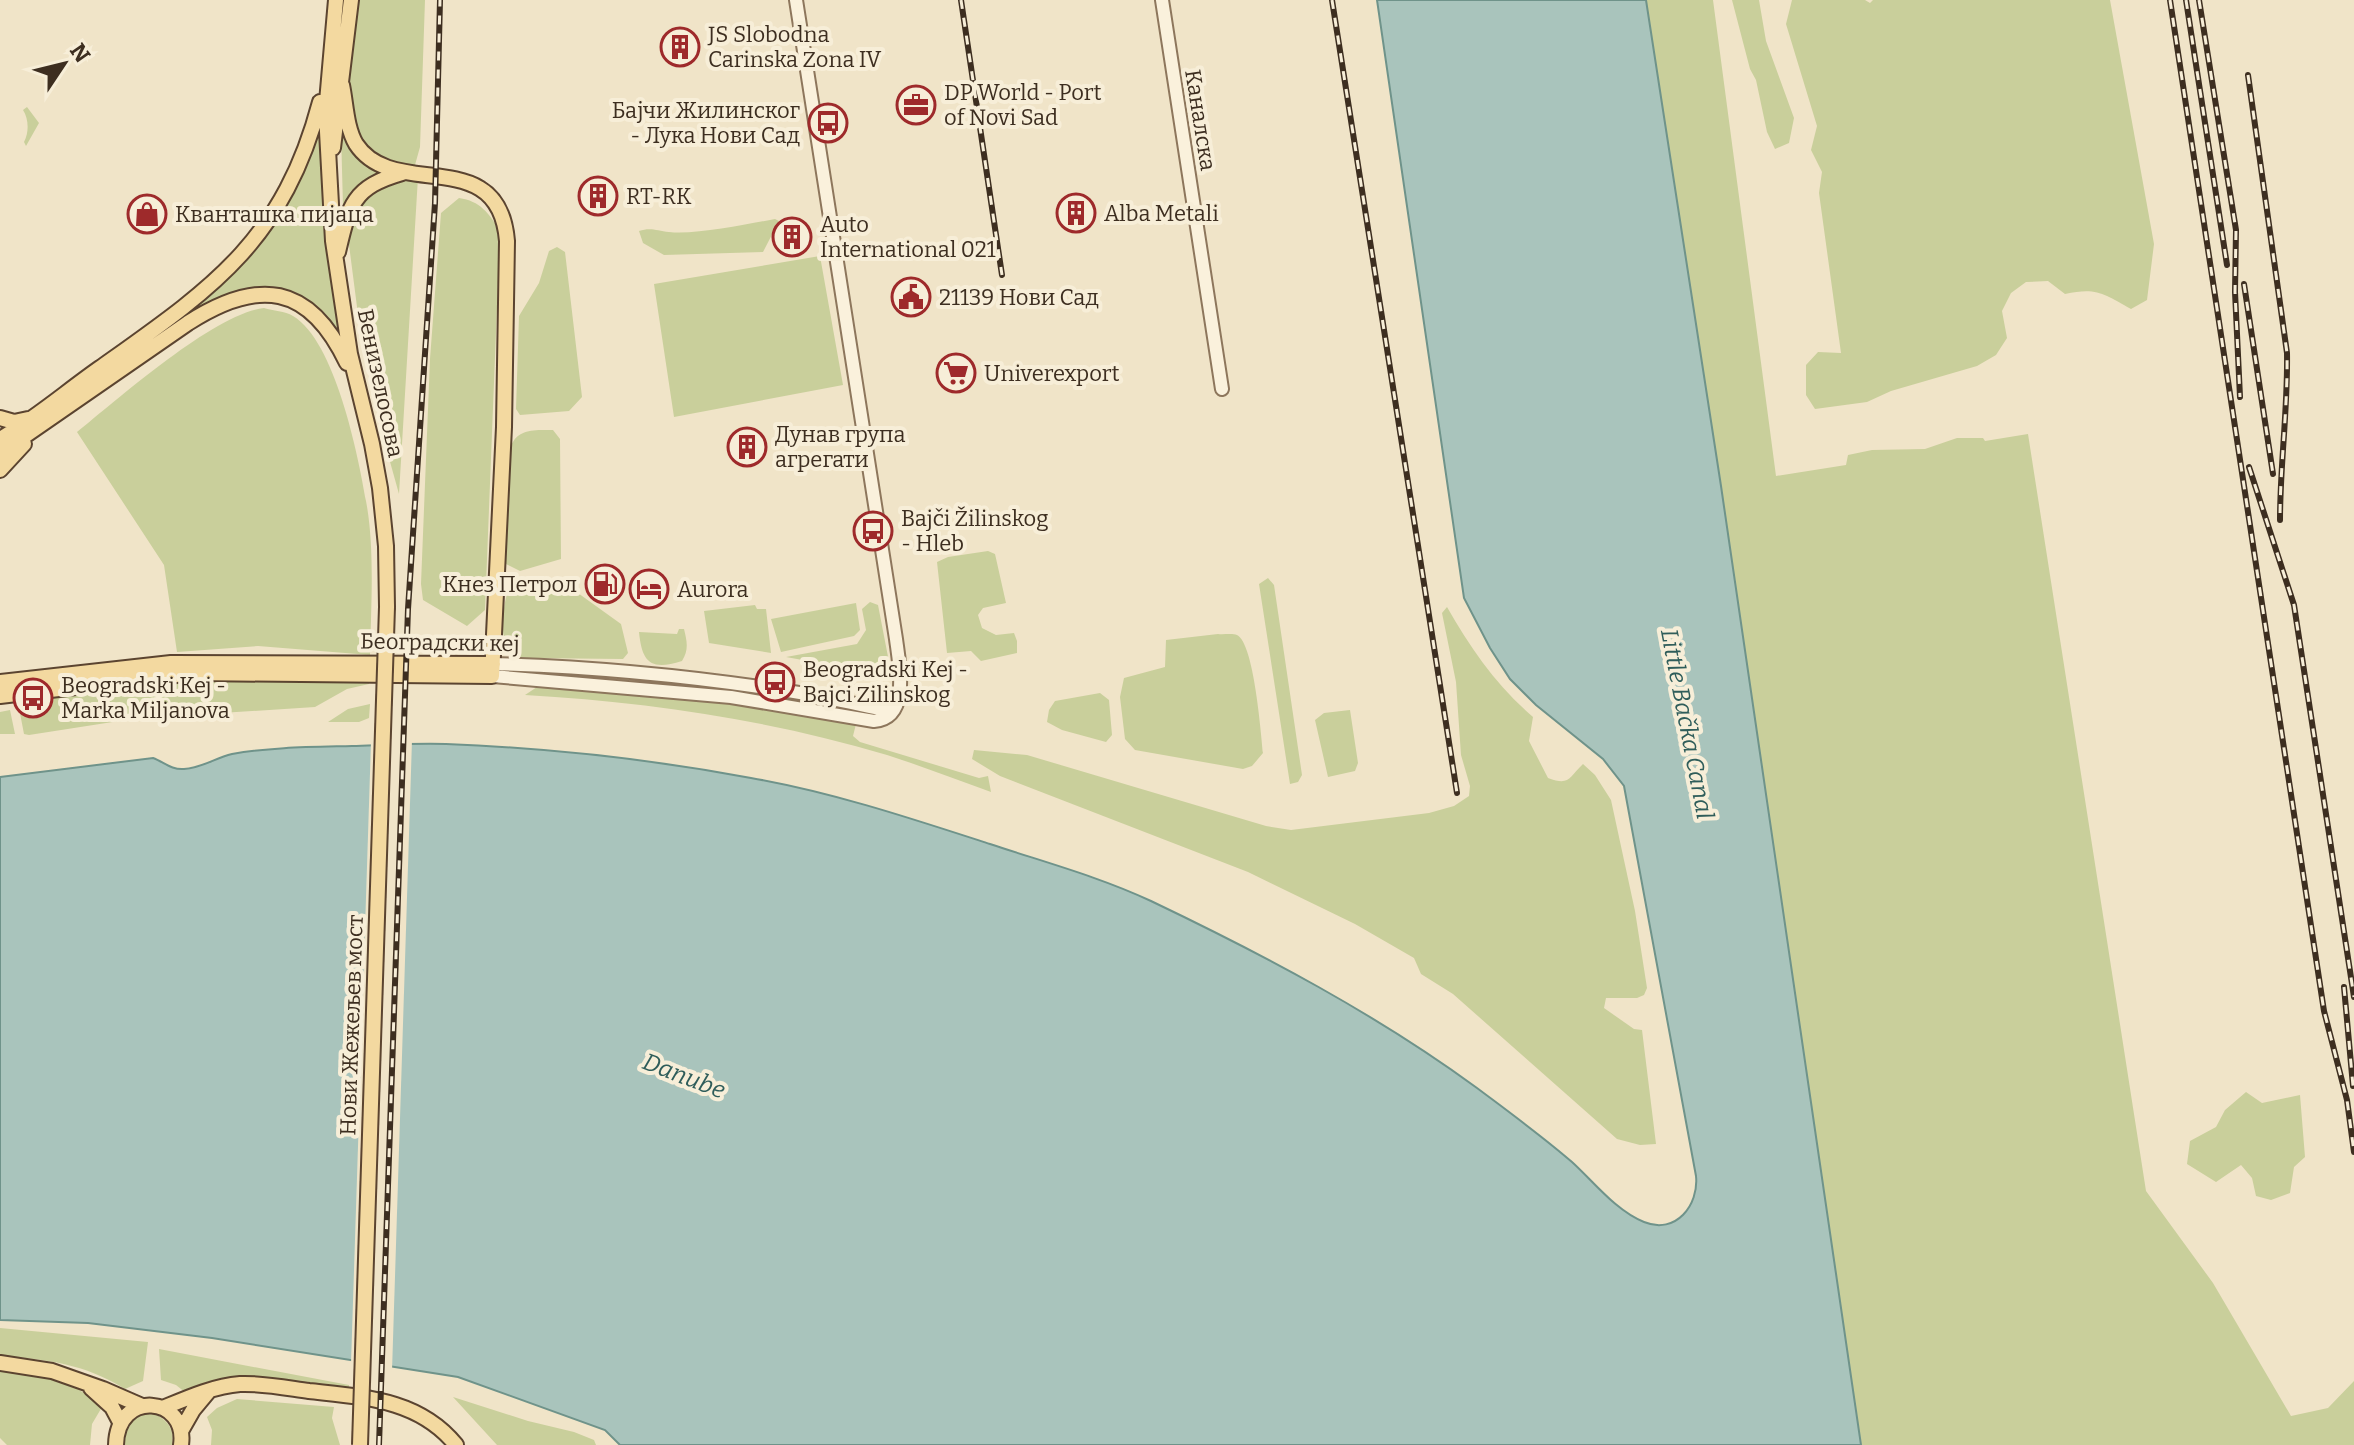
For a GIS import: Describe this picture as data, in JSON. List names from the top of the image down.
{
  "streets": {
    "main road": ["Венизелосова", "Београдски кеј", "Нови Жежељев мост"],
    "street": ["Каналска"]
  },
  "crossings": [
    ["Венизелосова", "Нови Жежељев мост"]
  ],
  "water": ["Little Bačka Canal", "Danube"],
  "places": {
    "building": [
      "JS Slobodna Carinska Zona IV",
      "RT-RK",
      "Alba Metali",
      "Auto International 021",
      "Дунав група агрегати"
    ],
    "office": ["DP World - Port of Novi Sad"],
    "bus stop": [
      "Бајчи Жилинског - Лука Нови Сад",
      "Bajči Žilinskog - Hleb",
      "Beogradski Kej - Bajci Zilinskog",
      "Beogradski Kej - Marka Miljanova"
    ],
    "shop": ["Кванташка пијаца"],
    "public building": ["21139 Нови Сад"],
    "supermarket": ["Univerexport"],
    "fuel station": ["Кнез Петрол"],
    "hotel": ["Aurora"]
  },
  "north": "top right"
}
